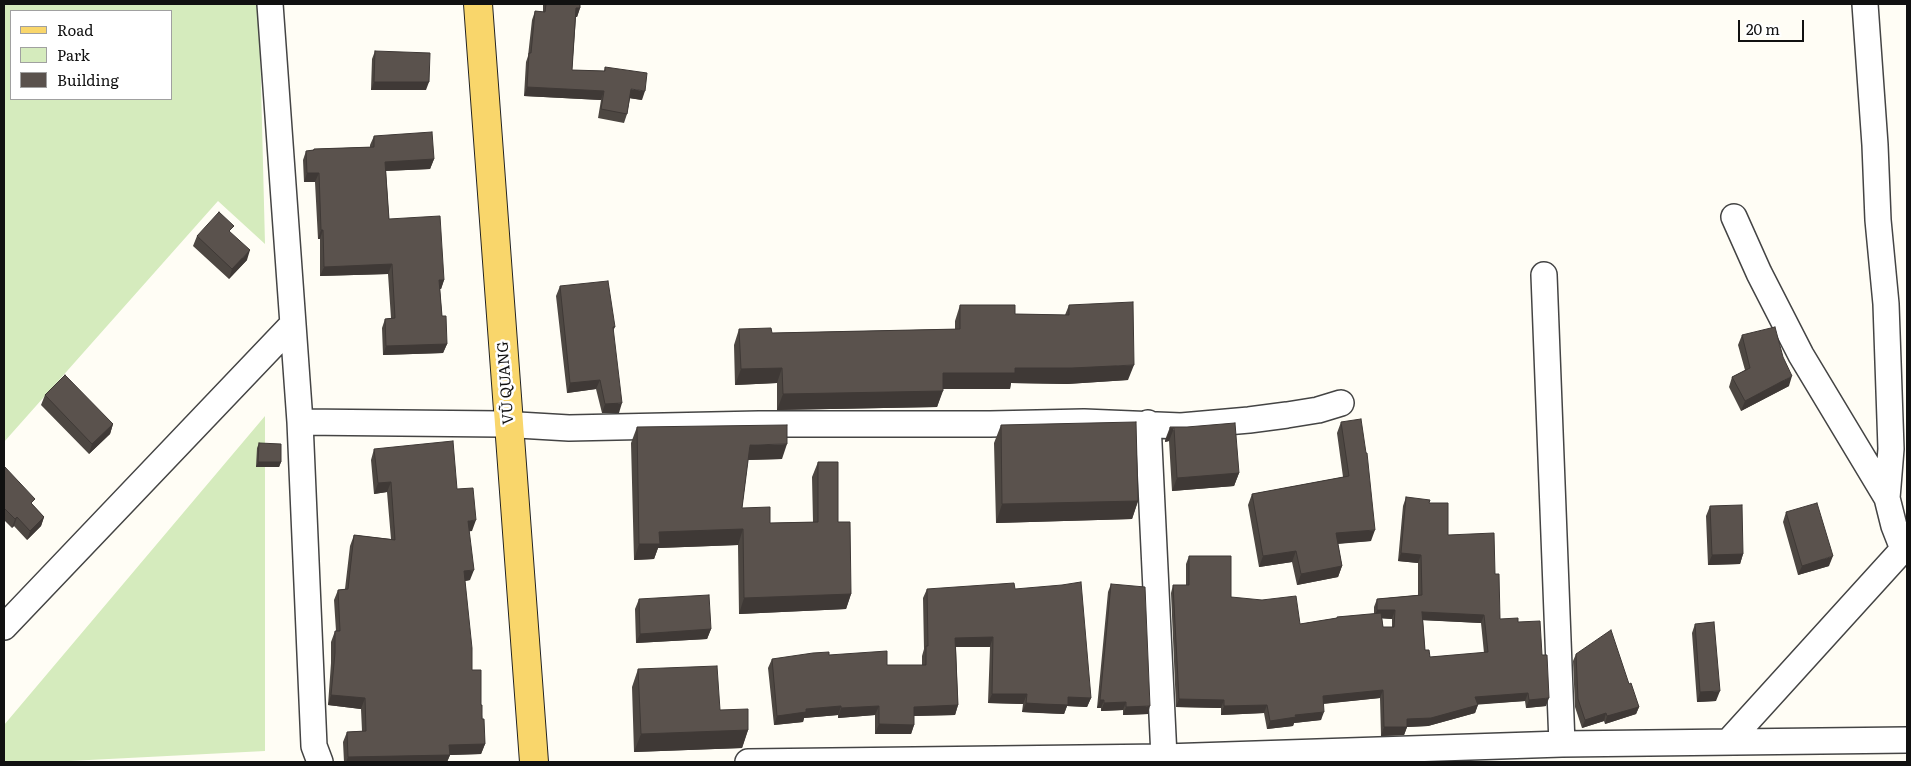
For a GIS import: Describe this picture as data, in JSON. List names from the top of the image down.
{
  "streets": {
    "main road": ["VŨ QUANG"]
  },
  "legend": ["Road", "Park", "Building"],
  "scale_bar": "20 m"
}
